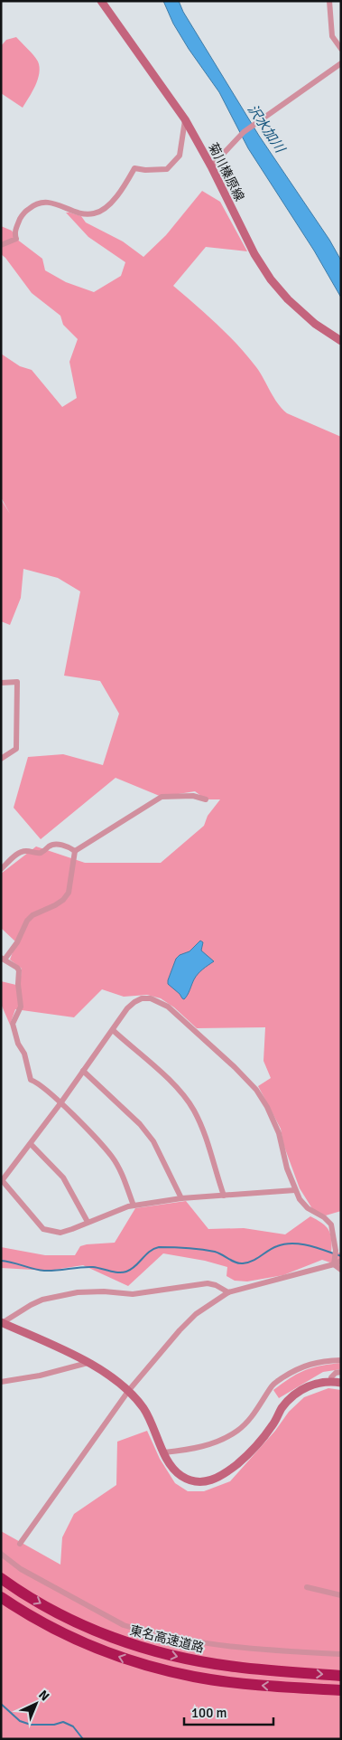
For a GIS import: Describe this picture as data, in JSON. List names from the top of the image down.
{
  "streets": {
    "highway": ["東名高速道路"],
    "street": ["菊川榛原線"]
  },
  "water": ["沢水加川"],
  "scale_bar": "100 m",
  "north": "top right"
}
